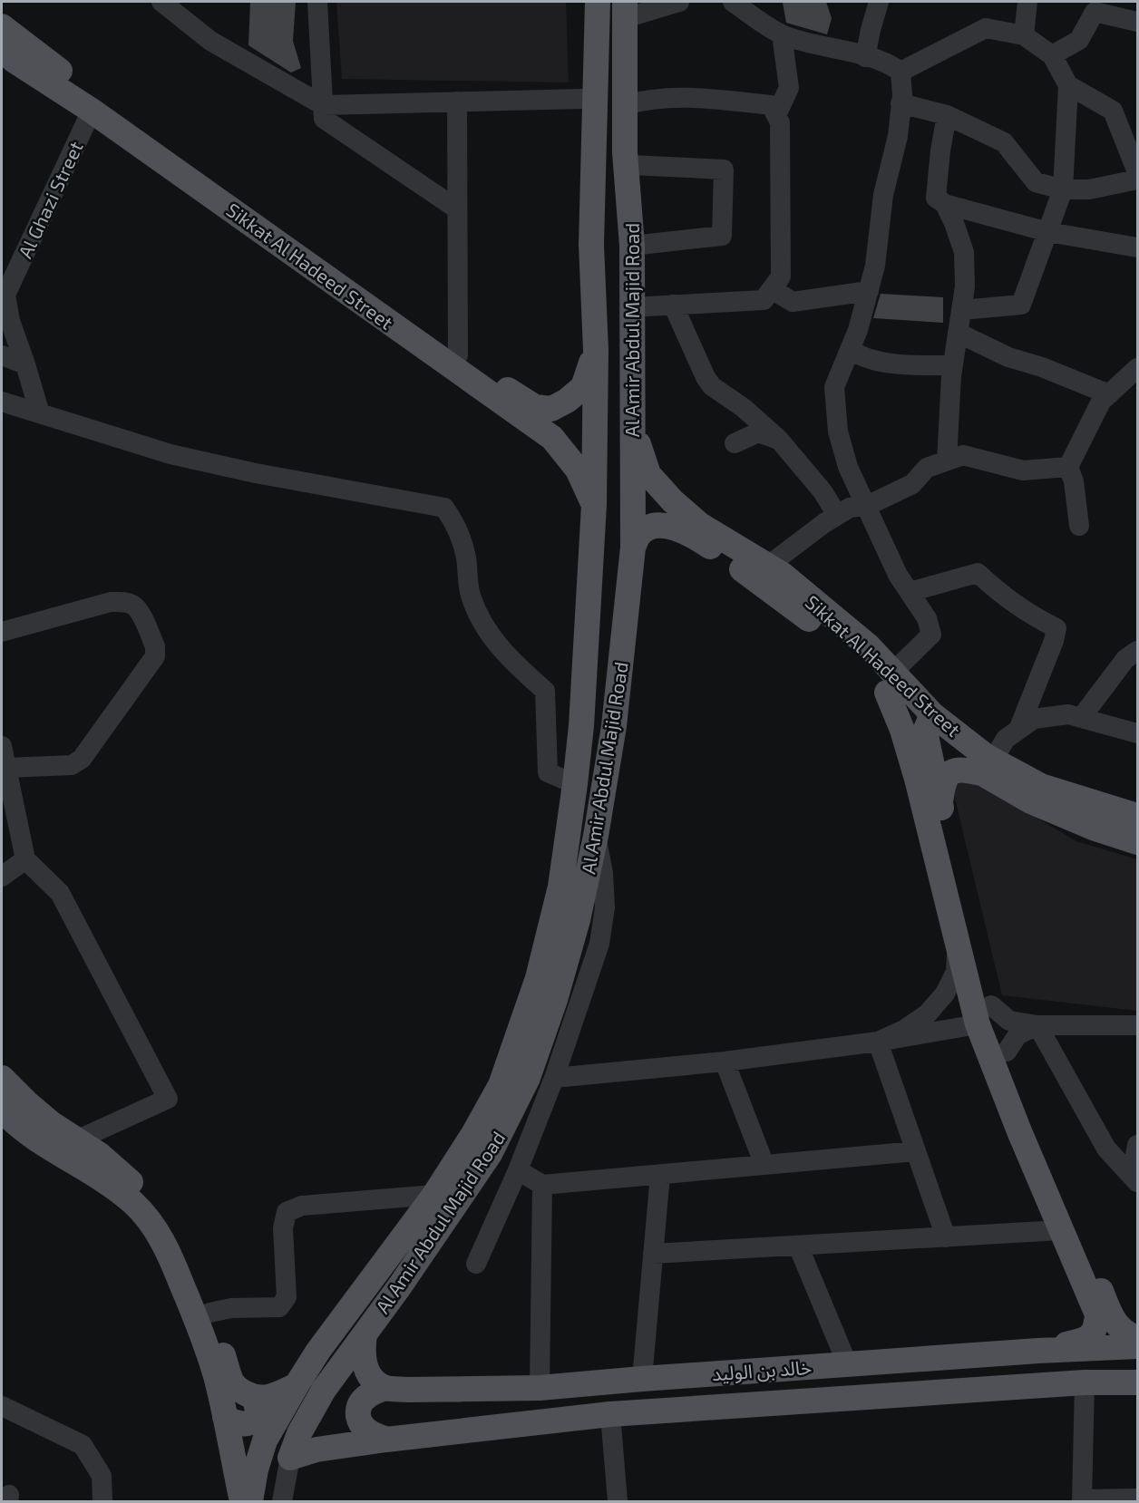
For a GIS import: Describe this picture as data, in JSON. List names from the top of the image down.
{
  "streets": {
    "main road": ["Sikkat Al Hadeed Street", "Al Amir Abdul Majid Road", "خالد بن الوليد"],
    "street": ["Al Ghazi Street"]
  },
  "crossings": [
    ["Al Ghazi Street", "Sikkat Al Hadeed Street"],
    ["Sikkat Al Hadeed Street", "Al Amir Abdul Majid Road"],
    ["Al Amir Abdul Majid Road", "خالد بن الوليد"]
  ]
}
